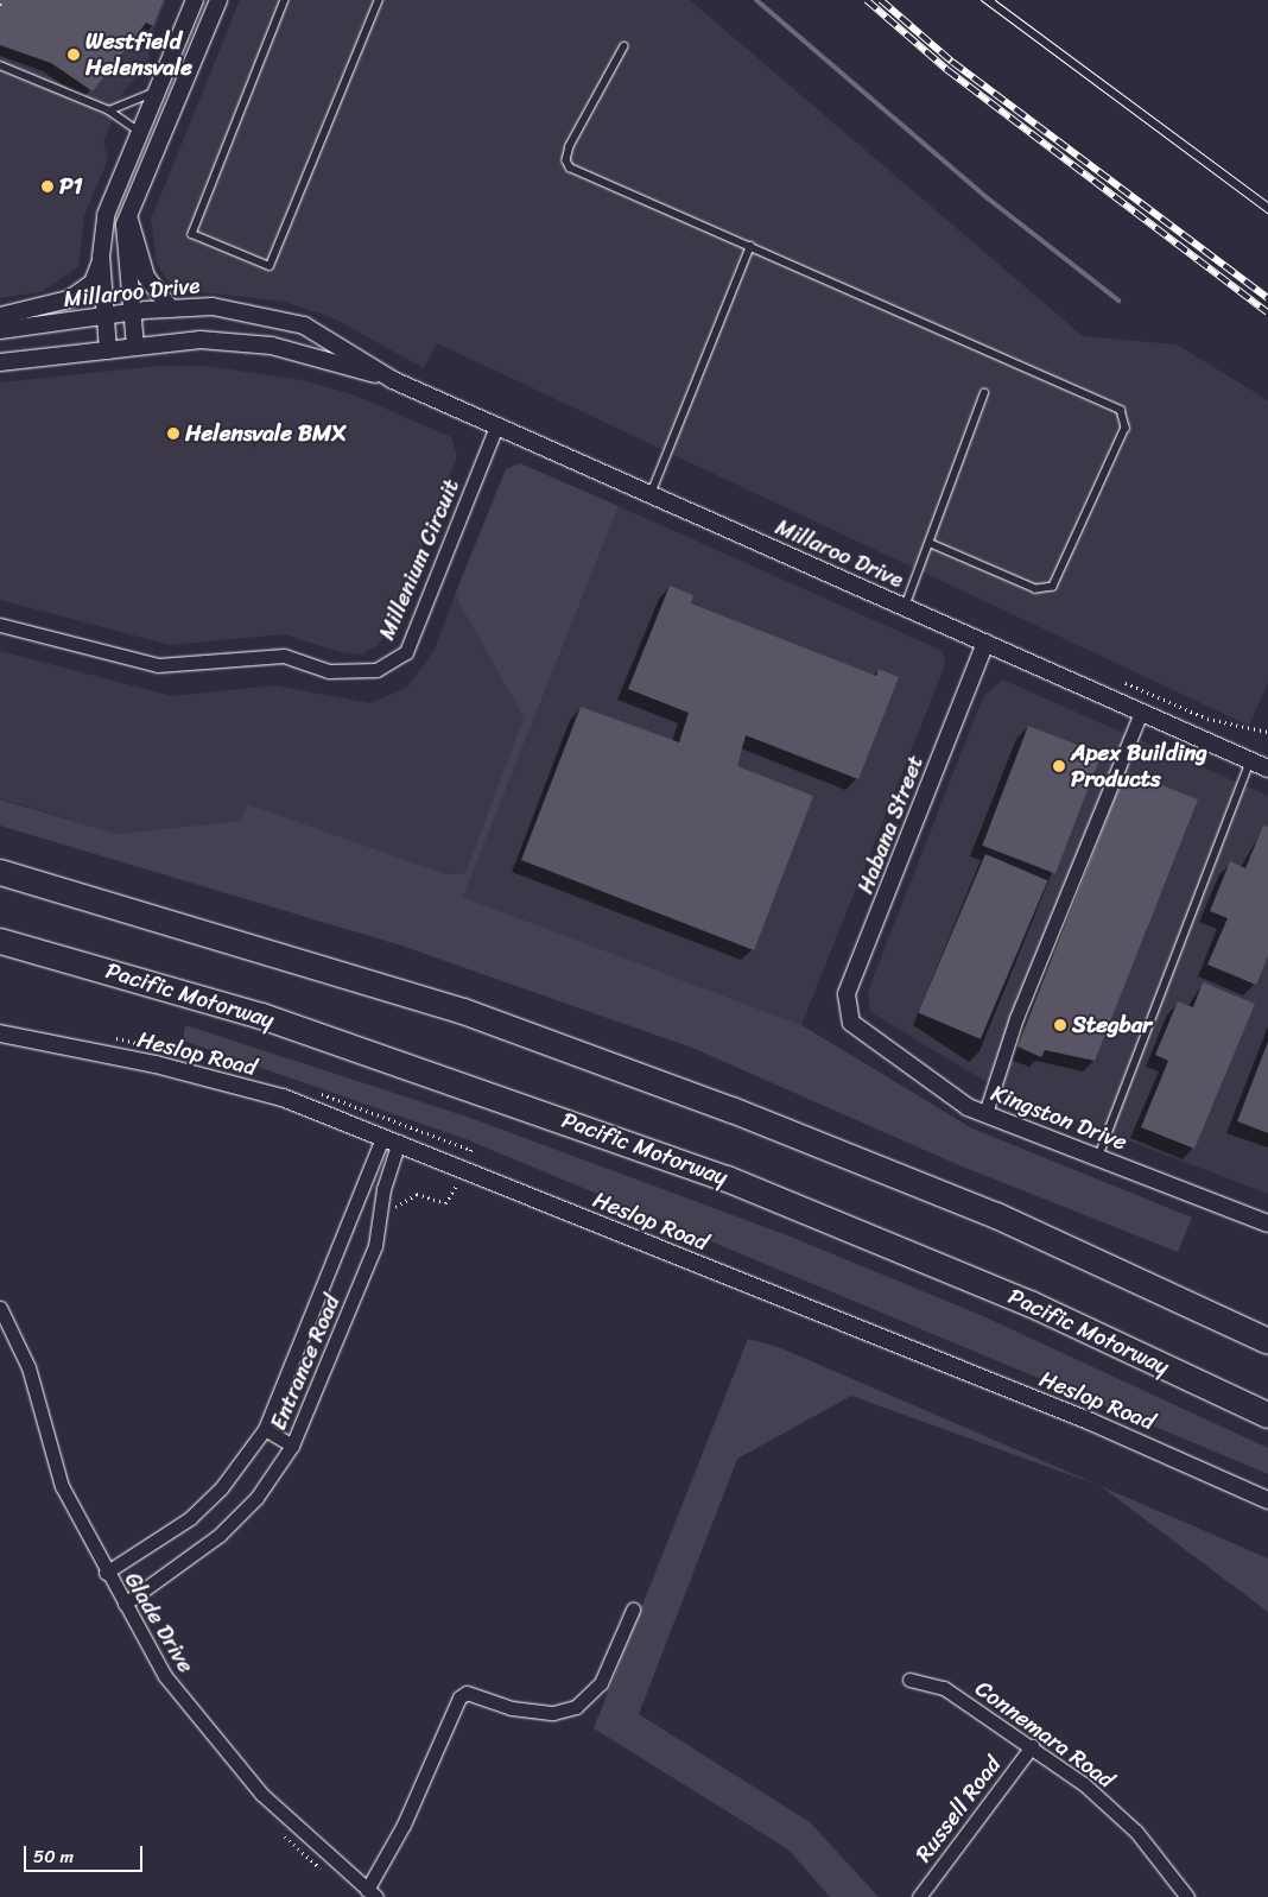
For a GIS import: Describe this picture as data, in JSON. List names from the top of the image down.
{
  "streets": {
    "highway": ["Pacific Motorway"],
    "street": [
      "Millaroo Drive",
      "Millenium Circuit",
      "Habana Street",
      "Heslop Road",
      "Kingston Drive",
      "Entrance Road",
      "Glade Drive",
      "Connemara Road",
      "Russell Road"
    ]
  },
  "crossings": [
    ["Millaroo Drive", "Millenium Circuit"],
    ["Millaroo Drive", "Habana Street"],
    ["Habana Street", "Kingston Drive"],
    ["Heslop Road", "Entrance Road"],
    ["Entrance Road", "Glade Drive"],
    ["Connemara Road", "Russell Road"]
  ],
  "places": [
    "Westfield Helensvale",
    "P1",
    "Helensvale BMX",
    "Apex Building Products",
    "Stegbar"
  ],
  "scale_bar": "50 m"
}
